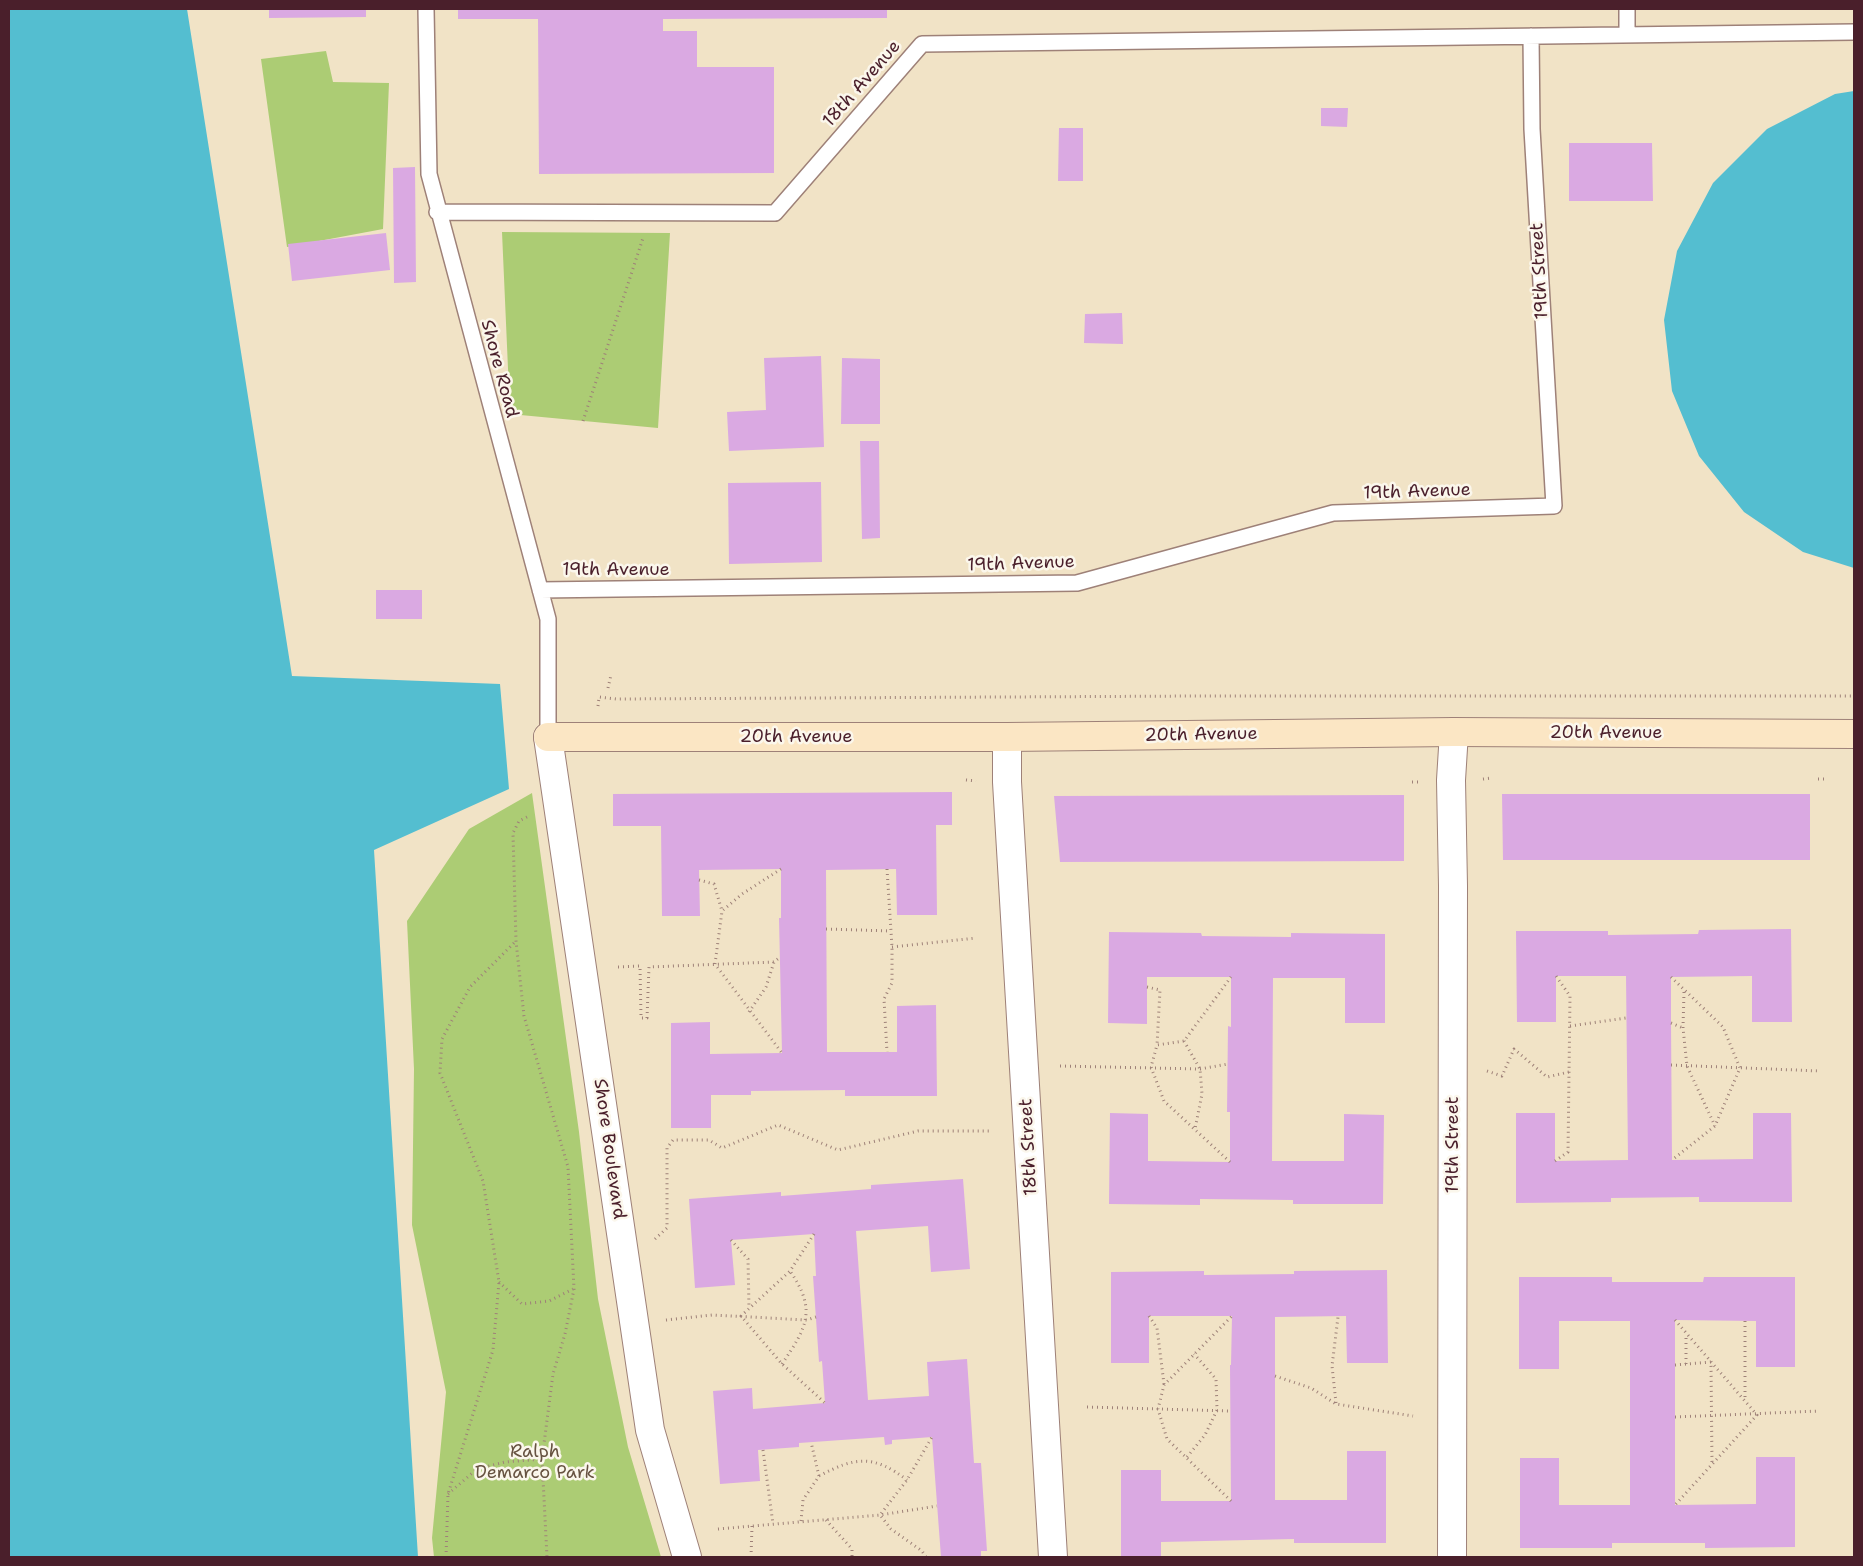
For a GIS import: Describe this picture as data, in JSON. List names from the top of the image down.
{
  "streets": {
    "street": [
      "19th Street",
      "20th Avenue",
      "18th Street",
      "Shore Boulevard"
    ],
    "lane": ["18th Avenue", "Shore Road", "19th Avenue"]
  },
  "crossings": [
    ["18th Avenue", "19th Street"],
    ["18th Avenue", "Shore Road"],
    ["19th Street", "19th Avenue"],
    ["19th Street", "20th Avenue"],
    ["Shore Road", "19th Avenue"],
    ["Shore Road", "20th Avenue"],
    ["Shore Road", "Shore Boulevard"],
    ["20th Avenue", "18th Street"],
    ["20th Avenue", "Shore Boulevard"]
  ],
  "parks": ["Ralph Demarco Park"]
}
